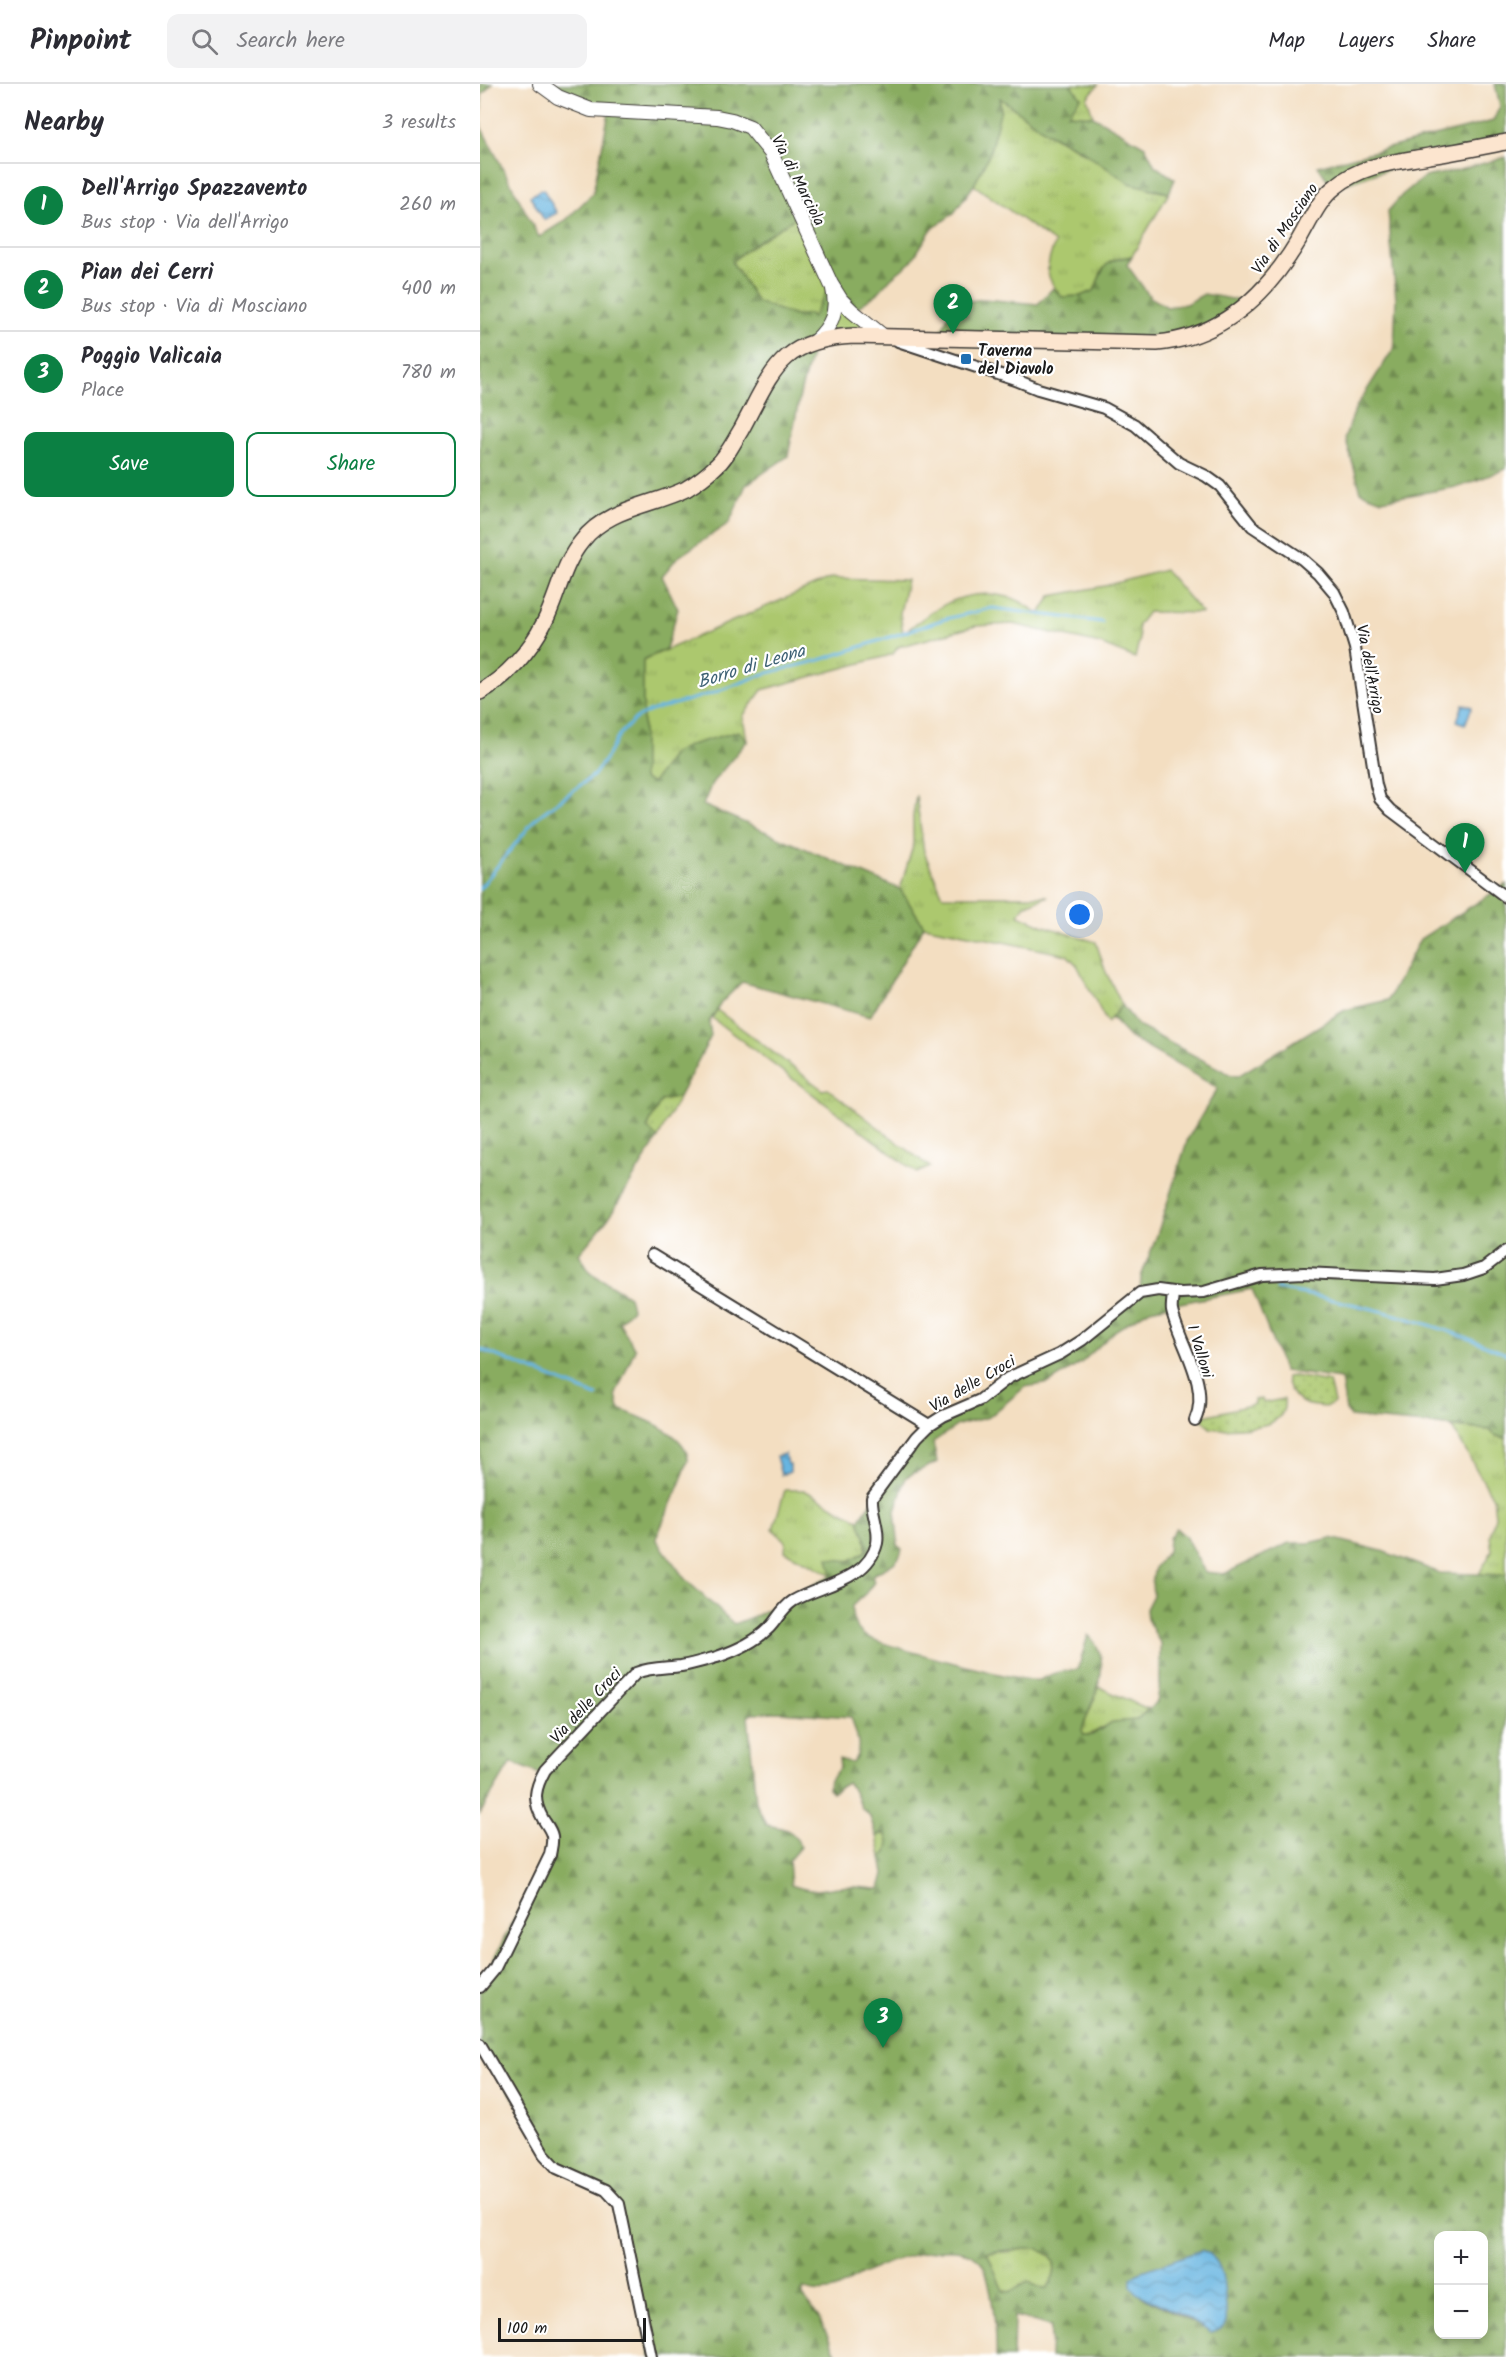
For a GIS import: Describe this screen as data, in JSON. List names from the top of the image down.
{
  "streets": {
    "main road": ["Via di Mosciano"],
    "street": [
      "Via di Marciola",
      "Via dell'Arrigo",
      "I Valloni",
      "Via delle Croci"
    ]
  },
  "crossings": [
    ["Via di Marciola", "Via di Mosciano"],
    ["Via di Marciola", "Via dell'Arrigo"],
    ["Via di Mosciano", "Via dell'Arrigo"],
    ["I Valloni", "Via delle Croci"]
  ],
  "water": ["Borro di Leona"],
  "places": {
    "transit": ["Taverna del Diavolo"]
  },
  "scale_bar": "100 m",
  "page": {
    "header": "Pinpoint",
    "search": "Search here",
    "nav": ["Map", "Layers", "Share"],
    "heading": ["Nearby", "3 results"],
    "list": [
      {
        "mark": "1",
        "name": "Dell'Arrigo Spazzavento",
        "note": "Bus stop · Via dell'Arrigo",
        "value": "260 m"
      },
      {
        "mark": "2",
        "name": "Pian dei Cerri",
        "note": "Bus stop · Via di Mosciano",
        "value": "400 m"
      },
      {
        "mark": "3",
        "name": "Poggio Valicaia",
        "note": "Place",
        "value": "780 m"
      }
    ],
    "pins": ["2", "1", "3"],
    "buttons": ["Save", "Share"],
    "map_buttons": ["+", "−"],
    "scale": "100 m"
  }
}
